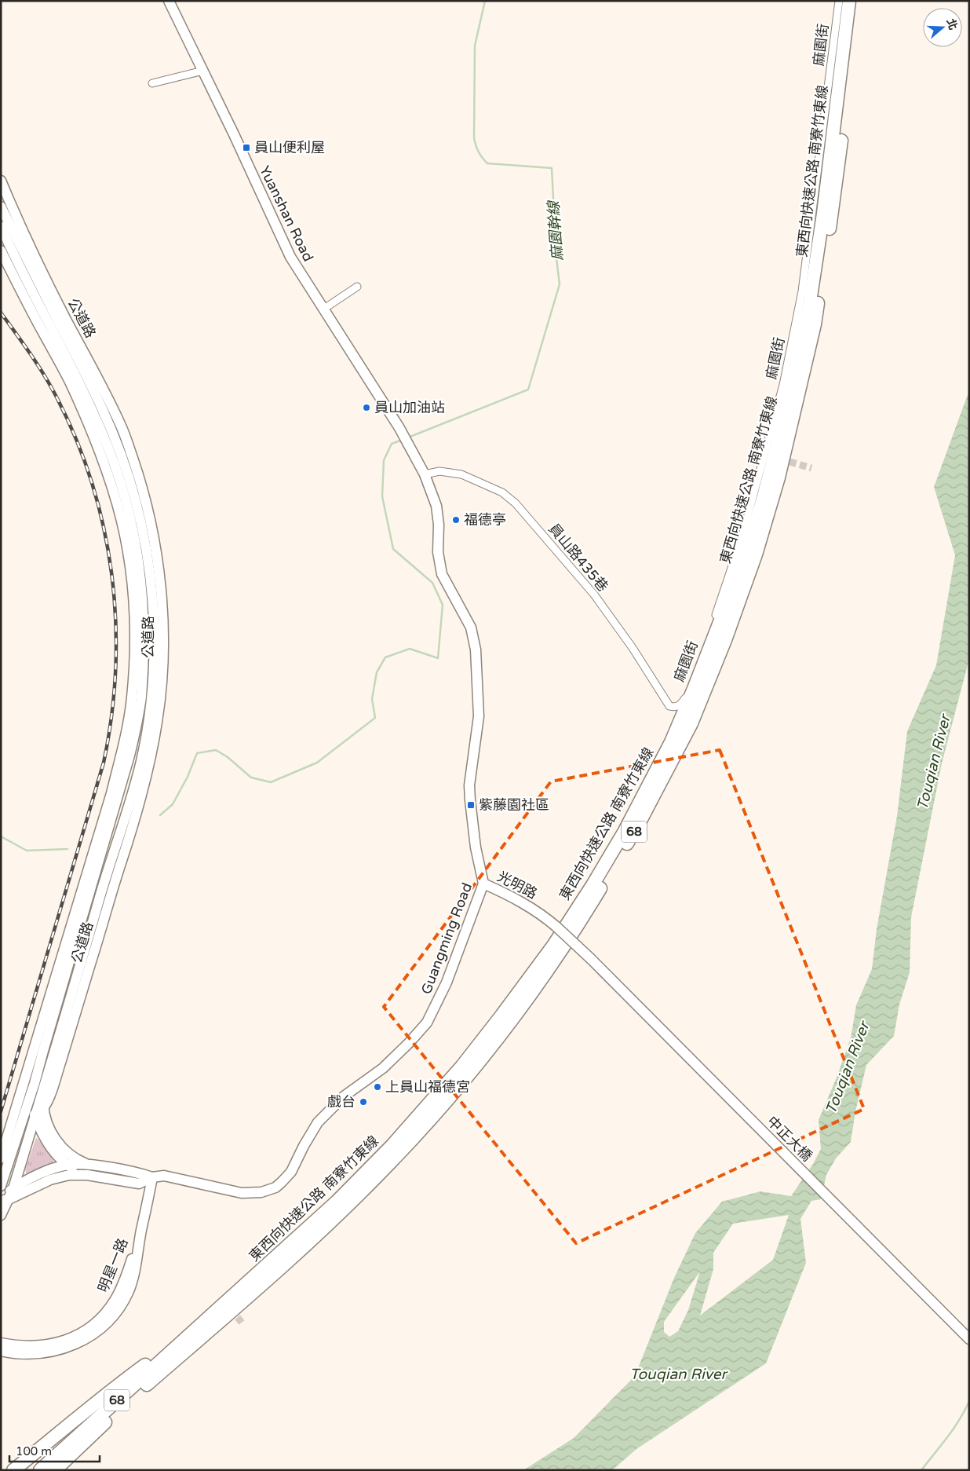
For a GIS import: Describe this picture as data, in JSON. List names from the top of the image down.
{
  "streets": {
    "highway": ["東西向快速公路 南寮竹東線", "68"],
    "street": [
      "麻園街",
      "Yuanshan Road",
      "公道路",
      "員山路435巷",
      "光明路",
      "Guangming Road",
      "中正大橋",
      "明星一路"
    ]
  },
  "crossings": [
    ["麻園街", "員山路435巷"],
    ["Yuanshan Road", "員山路435巷"],
    ["Yuanshan Road", "Guangming Road"],
    ["公道路", "Guangming Road"],
    ["員山路435巷", "Guangming Road"],
    ["光明路", "Guangming Road"],
    ["光明路", "中正大橋"],
    ["Guangming Road", "明星一路"]
  ],
  "water": ["麻園幹線", "Touqian River"],
  "places": {
    "transit": ["員山便利屋", "紫藤園社區"],
    "other": [
      "員山加油站",
      "福德亭",
      "上員山福德宮",
      "戲台"
    ]
  },
  "scale_bar": "100 m",
  "north": "right"
}
